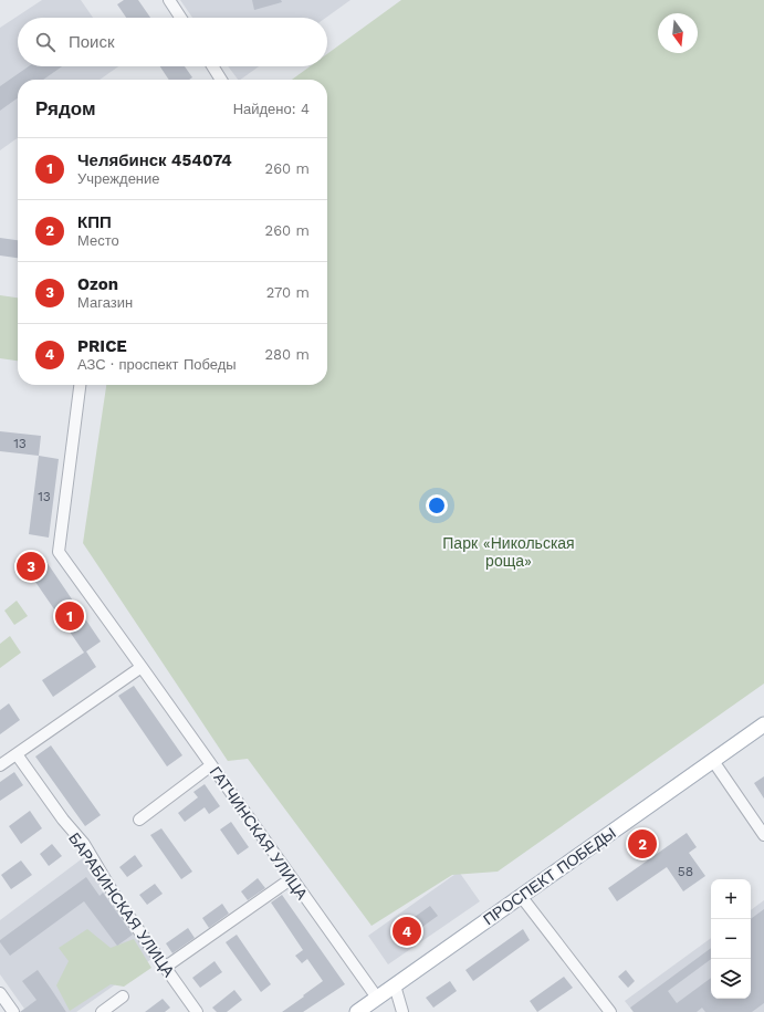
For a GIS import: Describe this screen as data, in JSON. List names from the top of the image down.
{
  "streets": {
    "main road": ["ПРОСПЕКТ ПОБЕДЫ"],
    "street": ["ГАТЧИНСКАЯ УЛИЦА", "БАРАБИНСКАЯ УЛИЦА"]
  },
  "crossings": [
    ["ГАТЧИНСКАЯ УЛИЦА", "ПРОСПЕКТ ПОБЕДЫ"]
  ],
  "parks": ["Парк «Никольская роща»"],
  "house_numbers": ["13", "13", "58"],
  "north": "bottom",
  "page": {
    "search": "Поиск",
    "heading": ["Рядом", "Найдено: 4"],
    "list": [
      {
        "mark": "1",
        "name": "Челябинск 454074",
        "note": "Учреждение",
        "value": "260 m"
      },
      {
        "mark": "2",
        "name": "КПП",
        "note": "Место",
        "value": "260 m"
      },
      {
        "mark": "3",
        "name": "Ozon",
        "note": "Магазин",
        "value": "270 m"
      },
      {
        "mark": "4",
        "name": "PRICE",
        "note": "АЗС · проспект Победы",
        "value": "280 m"
      }
    ],
    "pins": [
      "3",
      "1",
      "2",
      "4"
    ],
    "map_buttons": ["+", "−"]
  }
}
